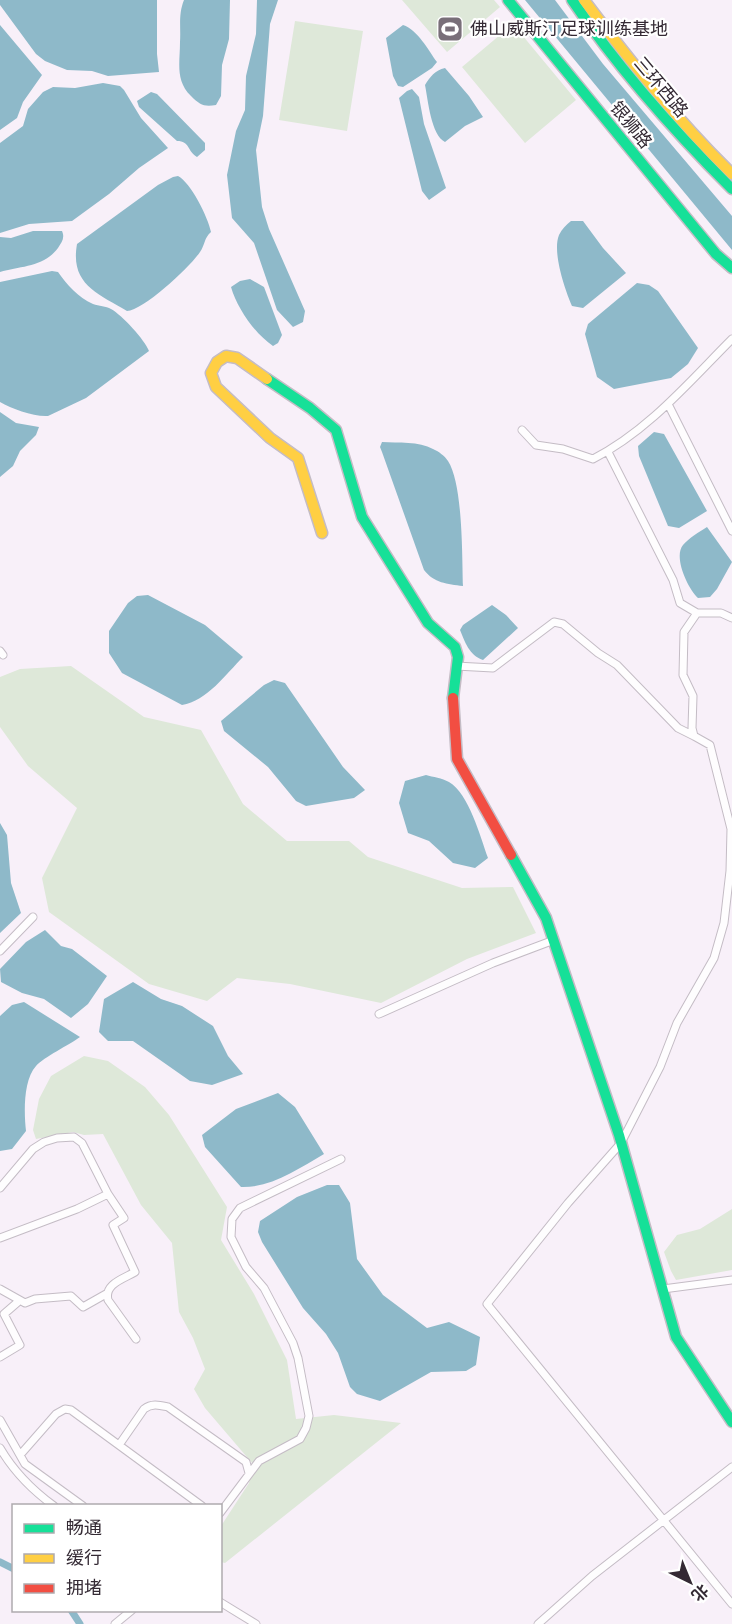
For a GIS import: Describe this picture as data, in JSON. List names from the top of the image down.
{
  "streets": {
    "street": ["三环西路", "银狮路"]
  },
  "places": {
    "sports": ["佛山威斯汀足球训练基地"]
  },
  "legend": ["畅通", "缓行", "拥堵"],
  "north": "bottom right"
}
